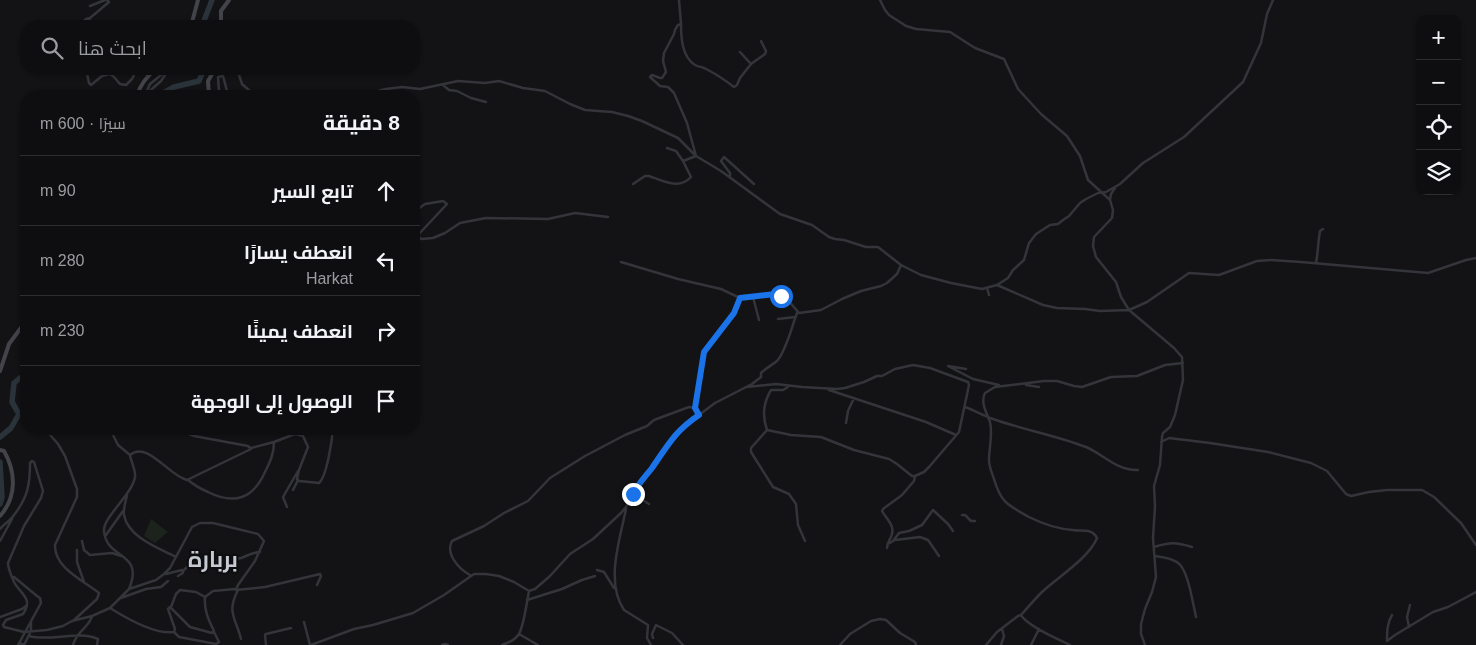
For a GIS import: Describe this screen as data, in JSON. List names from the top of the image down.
{
  "districts": ["بربارة"],
  "page": {
    "map_buttons": ["+", "−"],
    "search": "ابحث هنا",
    "heading": ["8 دقيقة", "سيرًا · 600 m"],
    "list": [
      ["تابع السير", "90 m"],
      ["انعطف يسارًا", "Harkat", "280 m"],
      ["انعطف يمينًا", "230 m"],
      "الوصول إلى الوجهة"
    ]
  }
}
